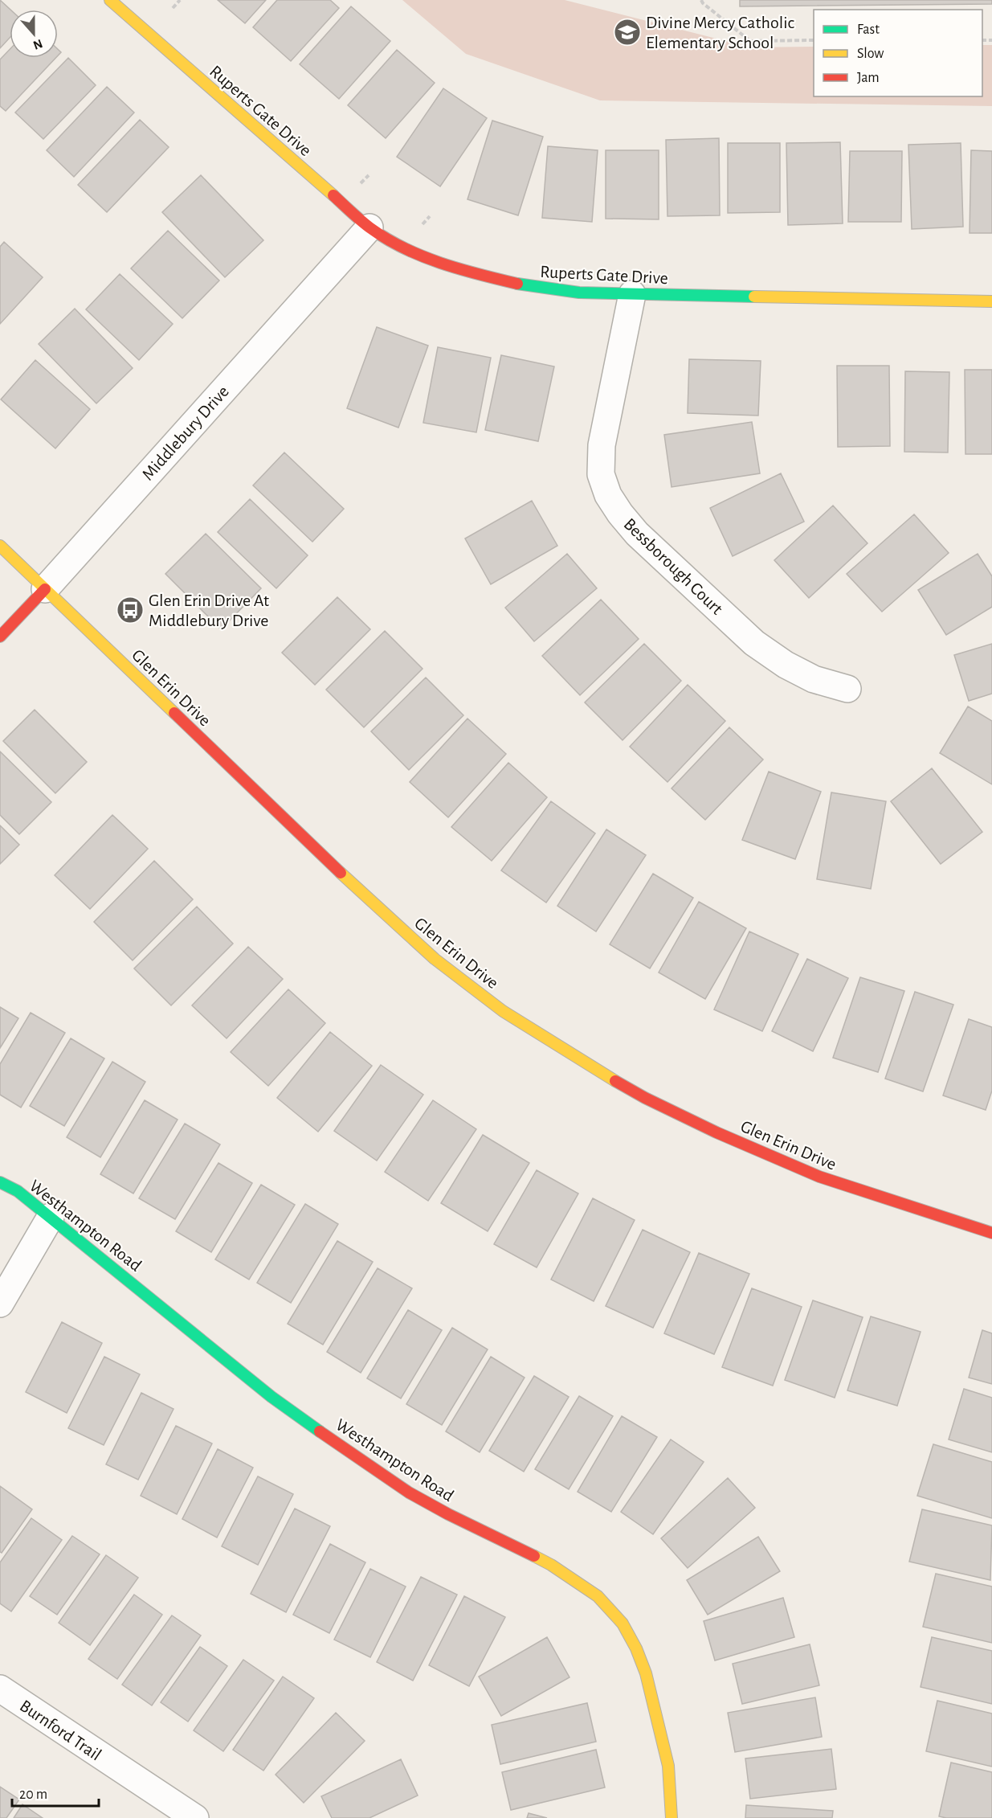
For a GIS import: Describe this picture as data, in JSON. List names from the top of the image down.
{
  "streets": {
    "street": [
      "Ruperts Gate Drive",
      "Middlebury Drive",
      "Bessborough Court",
      "Glen Erin Drive",
      "Westhampton Road",
      "Burnford Trail"
    ]
  },
  "crossings": [
    ["Ruperts Gate Drive", "Middlebury Drive"],
    ["Ruperts Gate Drive", "Bessborough Court"],
    ["Middlebury Drive", "Glen Erin Drive"]
  ],
  "places": {
    "school or university": ["Divine Mercy Catholic Elementary School"],
    "bus stop": ["Glen Erin Drive At Middlebury Drive"]
  },
  "legend": ["Fast", "Slow", "Jam"],
  "scale_bar": "20 m",
  "north": "bottom"
}
